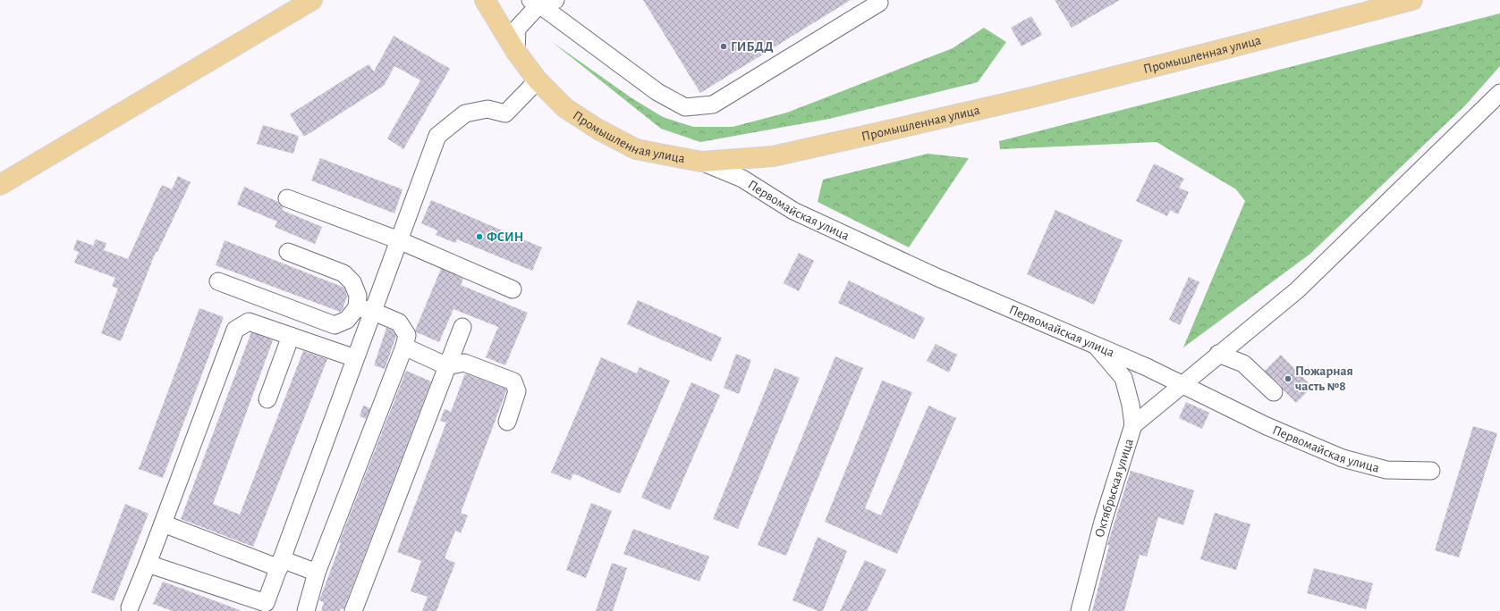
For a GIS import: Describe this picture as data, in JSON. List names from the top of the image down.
{
  "streets": {
    "main road": ["Промышленная улица"],
    "street": ["Первомайская улица", "Октябрьская улица"]
  },
  "crossings": [
    ["Промышленная улица", "Первомайская улица"],
    ["Первомайская улица", "Октябрьская улица"]
  ],
  "places": ["ГИБДД", "ФСИН", "Пожарная часть №8"]
}
